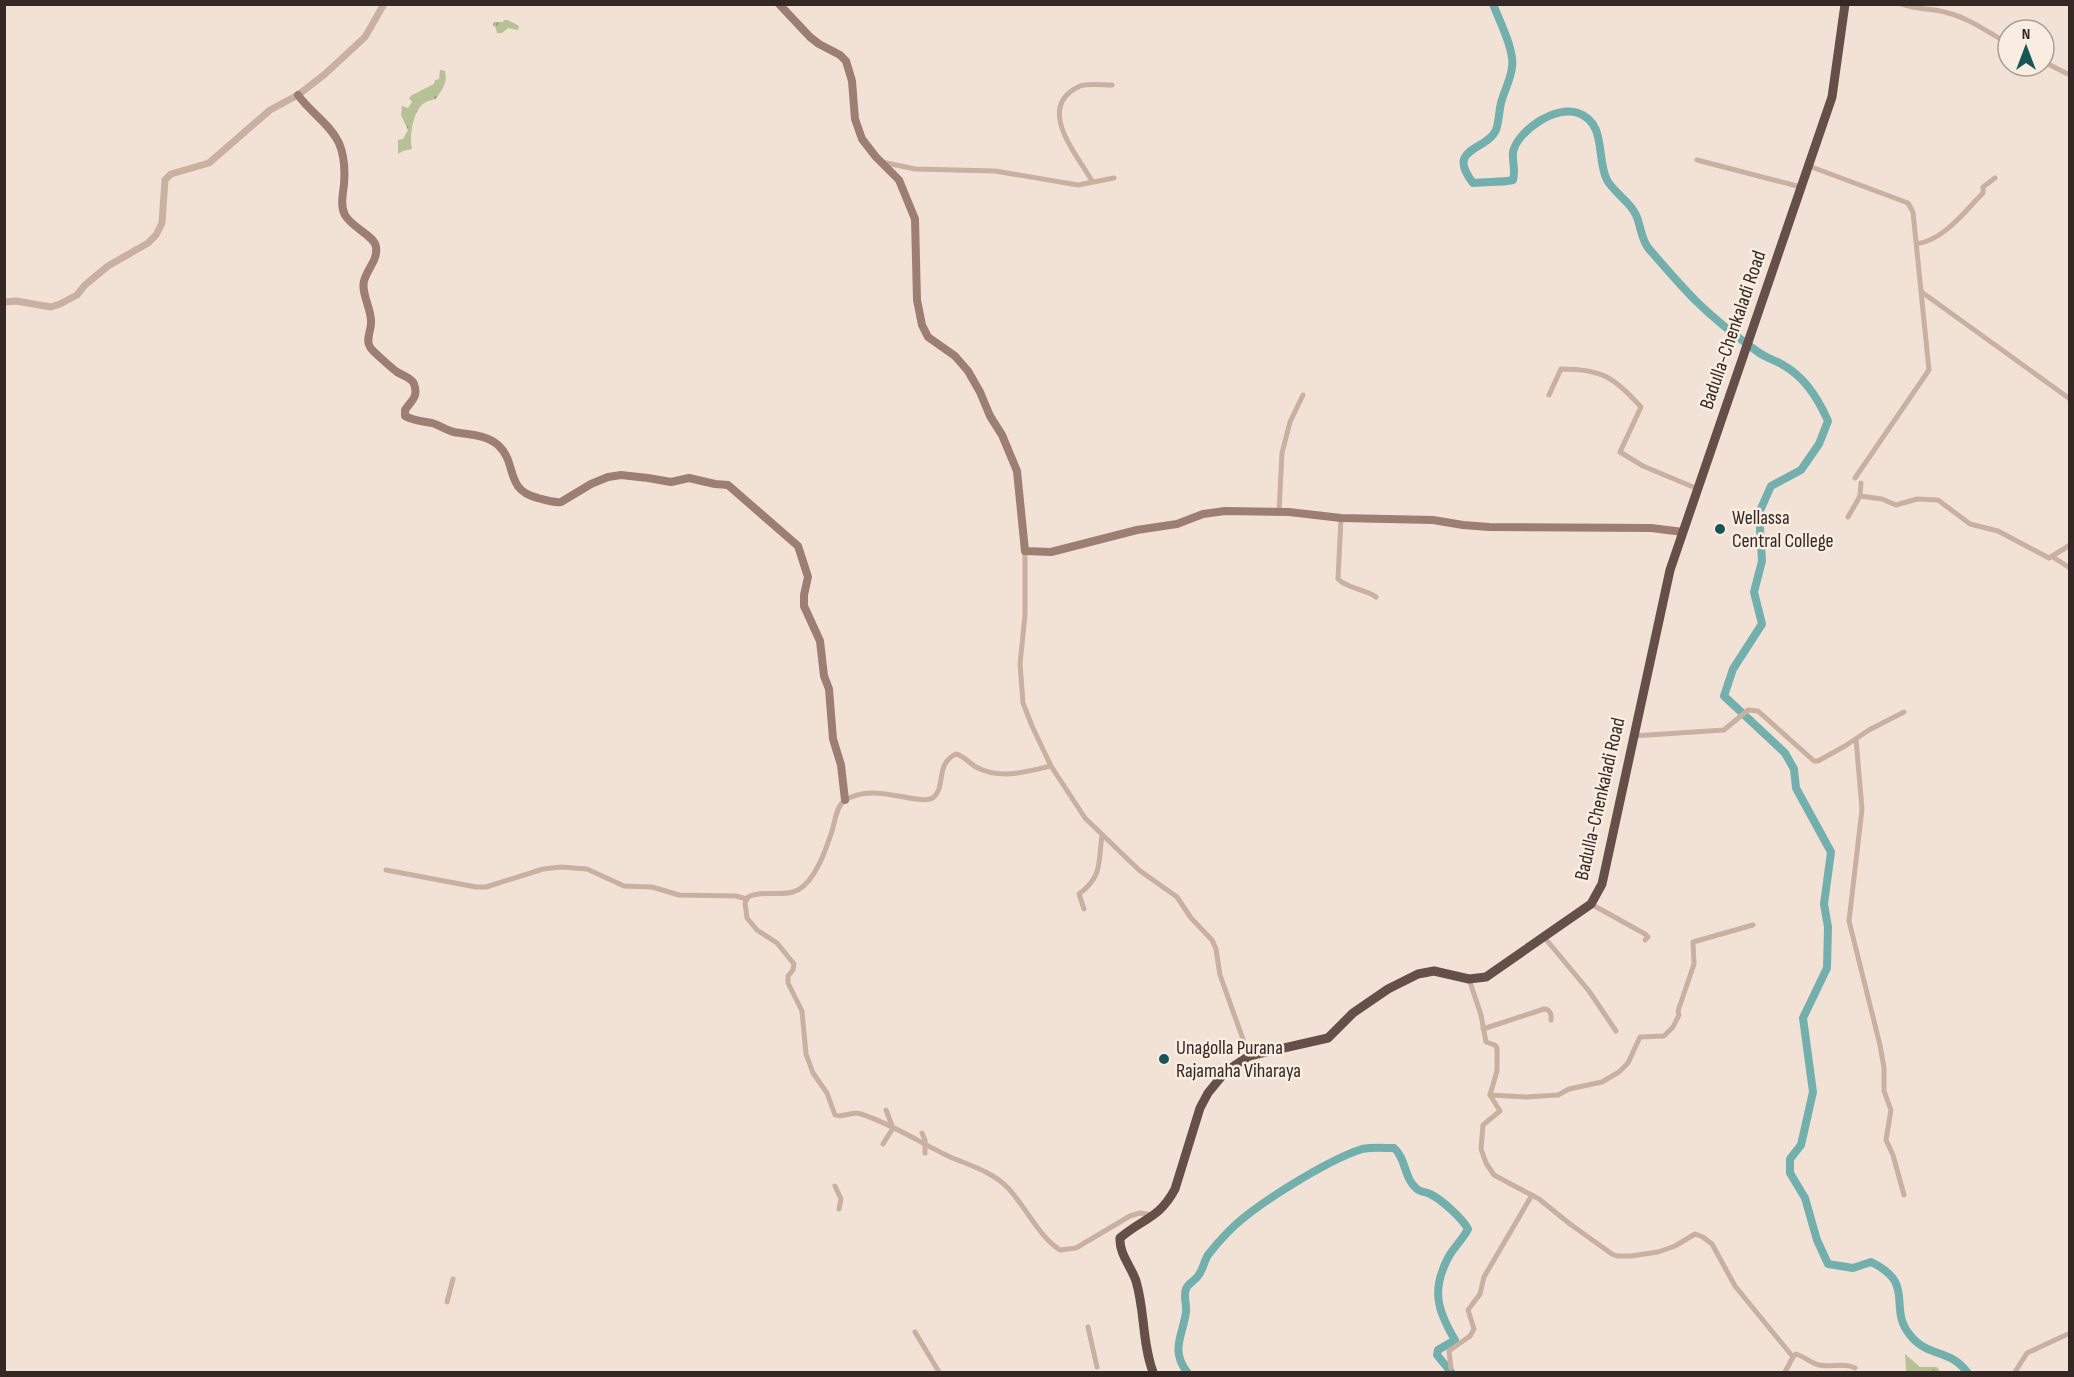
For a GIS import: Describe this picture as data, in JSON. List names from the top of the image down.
{
  "streets": {
    "highway": ["Badulla-Chenkaladi Road"]
  },
  "places": ["Wellassa Central College", "Unagolla Purana Rajamaha Viharaya"],
  "north": "top"
}
